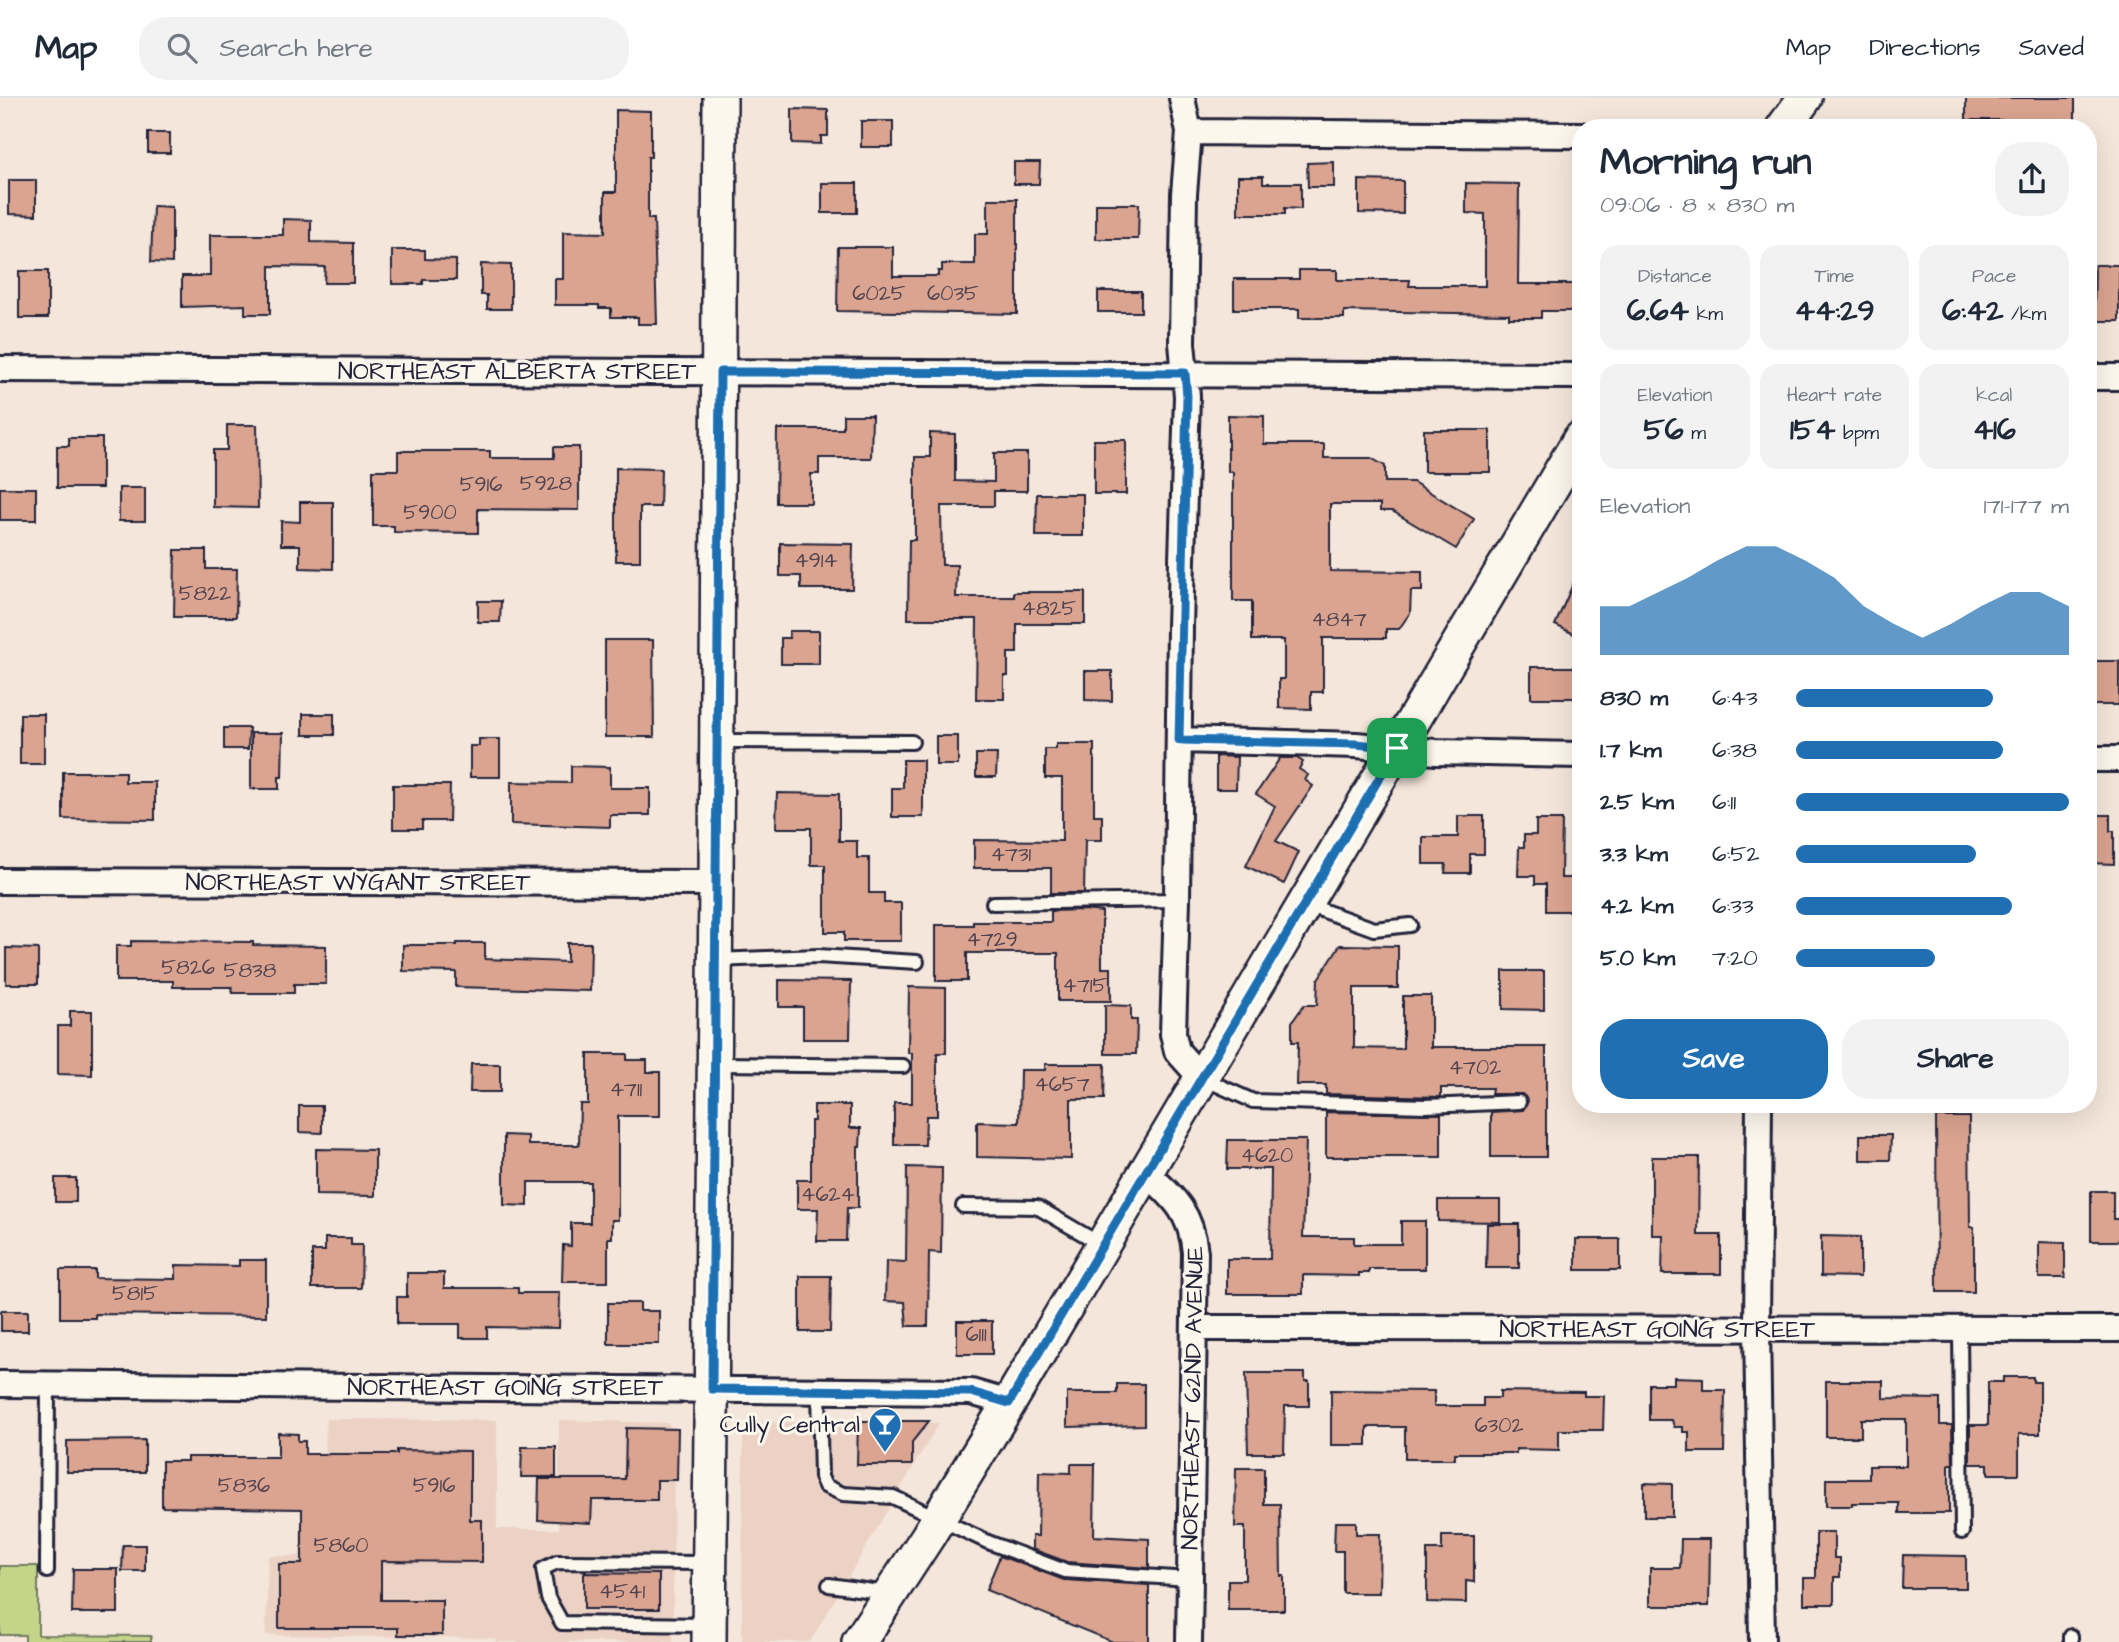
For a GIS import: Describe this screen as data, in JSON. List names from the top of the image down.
{
  "streets": {
    "street": [
      "NORTHEAST ALBERTA STREET",
      "NORTHEAST WYGANT STREET",
      "NORTHEAST GOING STREET",
      "NORTHEAST 62ND AVENUE"
    ]
  },
  "crossings": [
    ["NORTHEAST GOING STREET", "NORTHEAST 62ND AVENUE"]
  ],
  "places": {
    "bar": ["Cully Central"]
  },
  "house_numbers": [
    "6025",
    "6035",
    "5928",
    "5916",
    "5900",
    "4914",
    "5822",
    "4825",
    "4847",
    "4731",
    "4729",
    "5826",
    "5838",
    "4715",
    "4702",
    "4657",
    "4711",
    "4620",
    "4624",
    "5815",
    "6111",
    "6302",
    "5836",
    "5916",
    "5860",
    "4541"
  ],
  "page": {
    "header": "Map",
    "search": "Search here",
    "nav": ["Map", "Directions", "Saved"],
    "heading": ["Morning run", "09:06 · 8 × 830 m"],
    "stats": [
      ["Distance", "6.64 km"],
      ["Time", "44:29"],
      ["Pace", "6:42 /km"],
      ["Elevation", "56 m"],
      ["Heart rate", "154 bpm"],
      ["kcal", "416"]
    ],
    "chart": ["Elevation", "171–177 m"],
    "list": [
      {
        "name": "830 m",
        "note": "6:43"
      },
      {
        "name": "1.7 km",
        "note": "6:38"
      },
      {
        "name": "2.5 km",
        "note": "6:11"
      },
      {
        "name": "3.3 km",
        "note": "6:52"
      },
      {
        "name": "4.2 km",
        "note": "6:33"
      },
      {
        "name": "5.0 km",
        "note": "7:20"
      }
    ],
    "buttons": ["Save", "Share"]
  }
}
